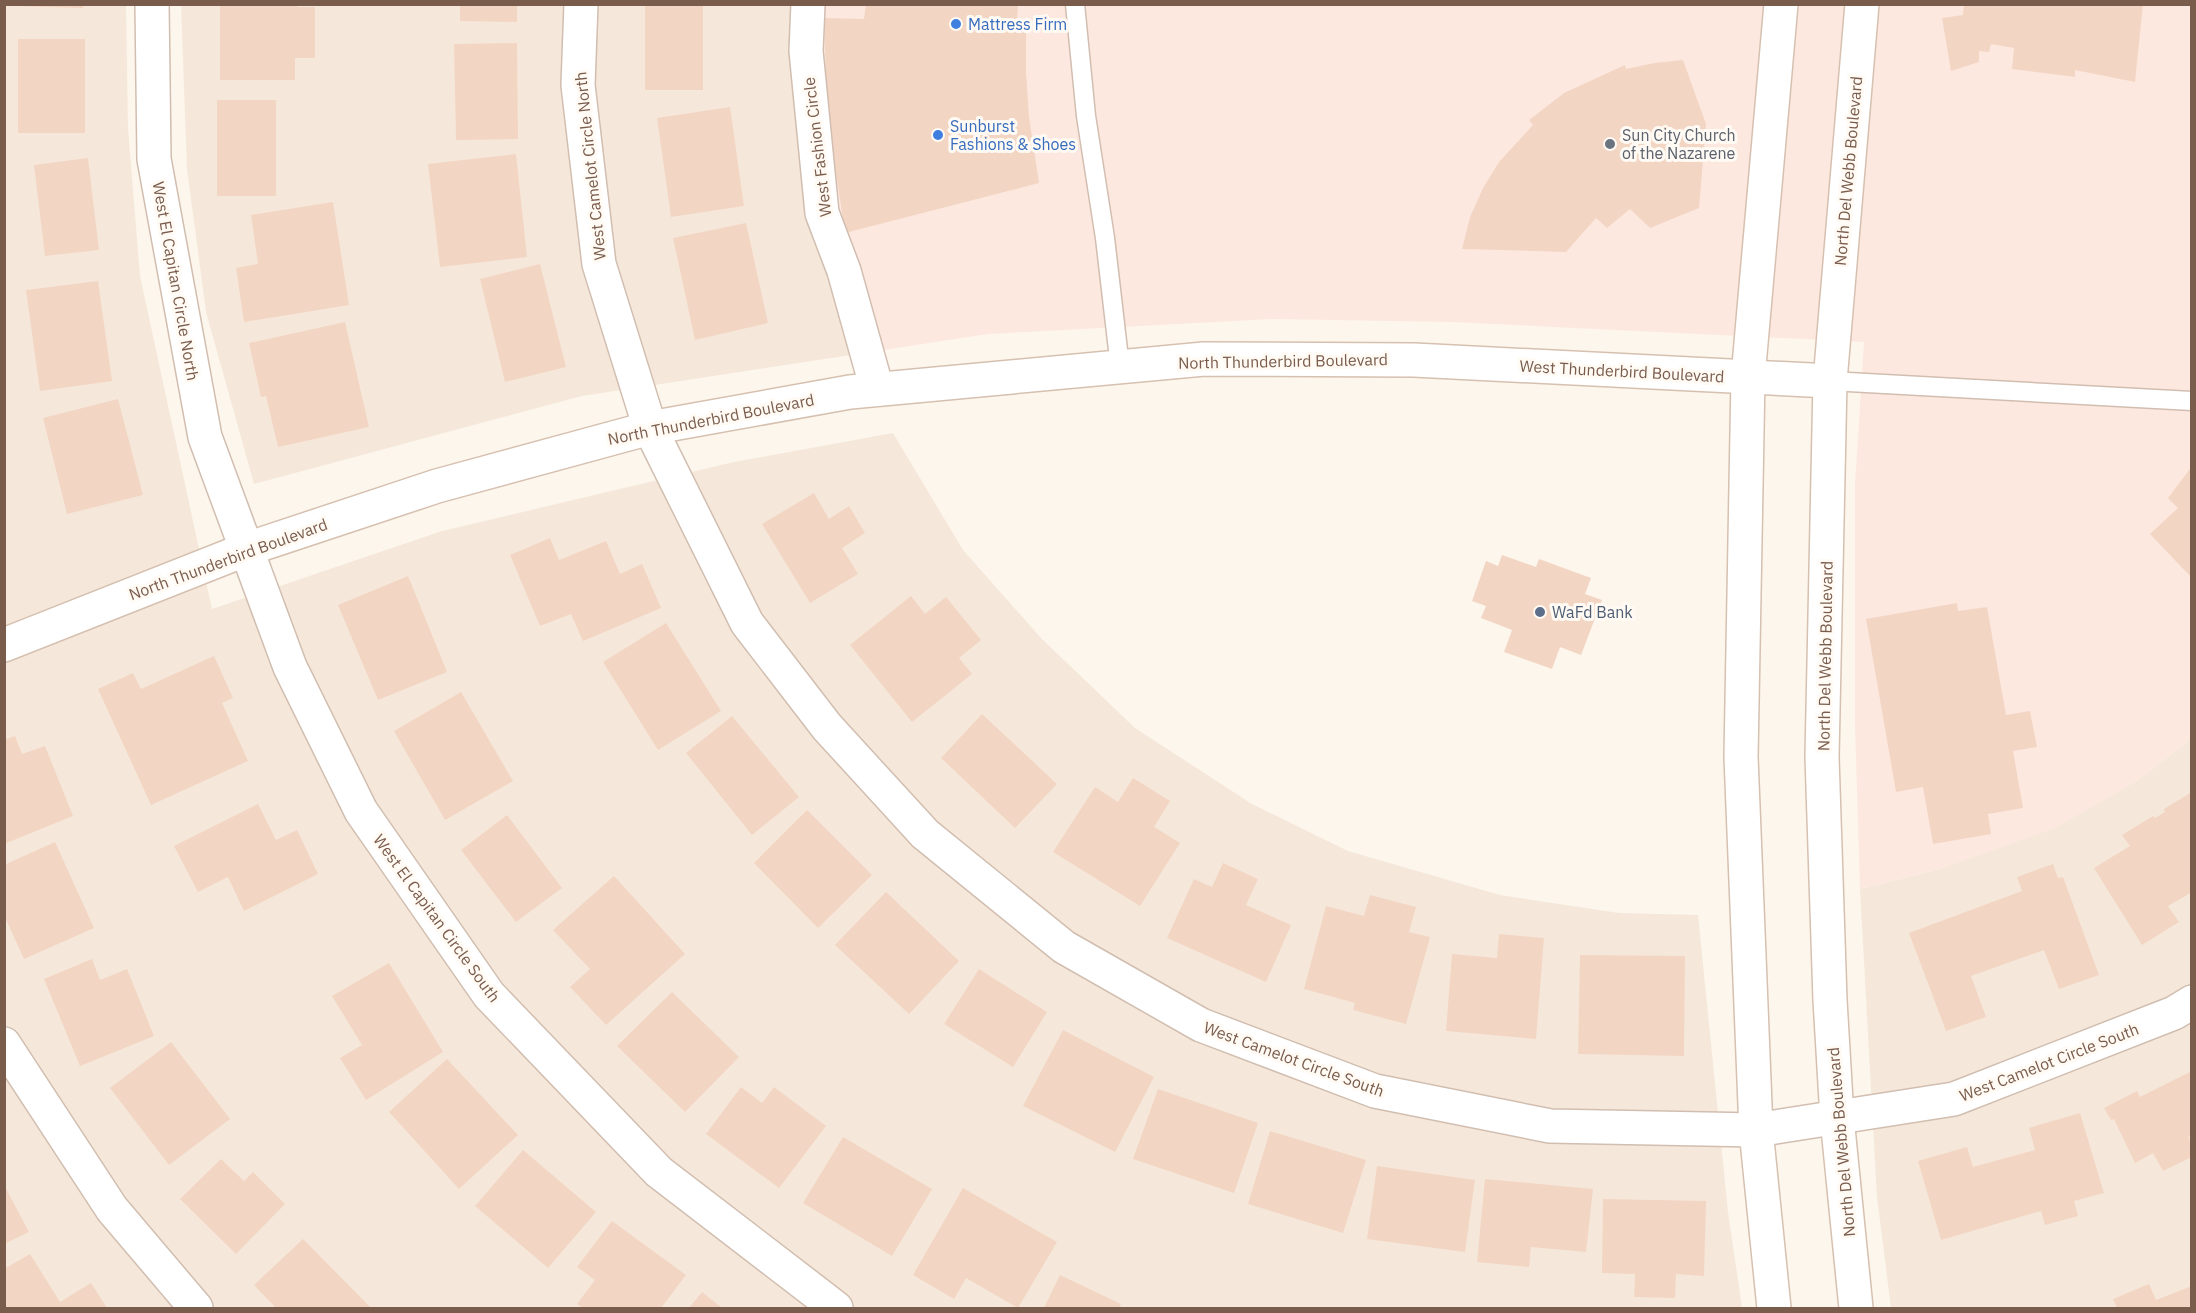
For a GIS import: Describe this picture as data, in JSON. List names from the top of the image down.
{
  "streets": {
    "street": [
      "West Fashion Circle",
      "West Camelot Circle North",
      "North Del Webb Boulevard",
      "West El Capitan Circle North",
      "North Thunderbird Boulevard",
      "West Thunderbird Boulevard",
      "West El Capitan Circle South",
      "West Camelot Circle South"
    ]
  },
  "crossings": [
    ["West Fashion Circle", "North Thunderbird Boulevard"],
    ["West Camelot Circle North", "North Thunderbird Boulevard"],
    ["West Camelot Circle North", "West Camelot Circle South"],
    ["North Del Webb Boulevard", "West Thunderbird Boulevard"],
    ["North Del Webb Boulevard", "West Camelot Circle South"],
    ["West El Capitan Circle North", "North Thunderbird Boulevard"],
    ["West El Capitan Circle North", "West El Capitan Circle South"],
    ["North Thunderbird Boulevard", "West Thunderbird Boulevard"],
    ["North Thunderbird Boulevard", "West El Capitan Circle South"],
    ["North Thunderbird Boulevard", "West Camelot Circle South"]
  ],
  "places": [
    "Mattress Firm",
    "Sunburst Fashions & Shoes",
    "Sun City Church of the Nazarene",
    "WaFd Bank"
  ]
}
